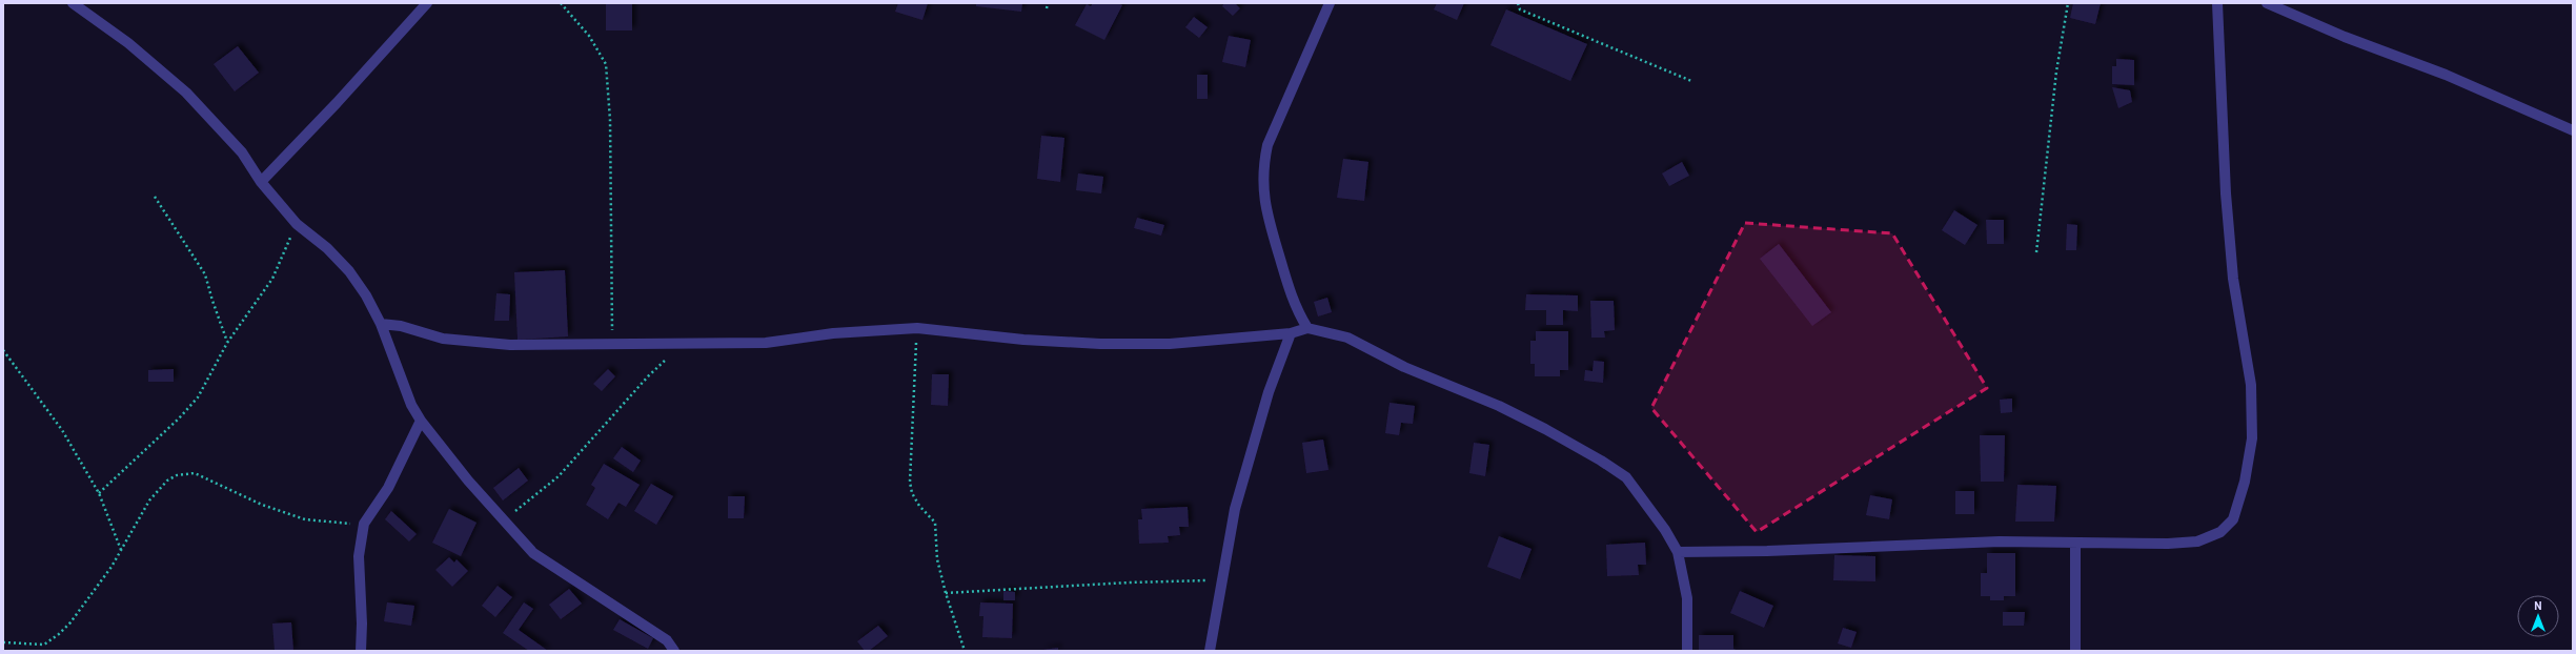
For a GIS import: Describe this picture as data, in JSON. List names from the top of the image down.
{
  "north": "top"
}
